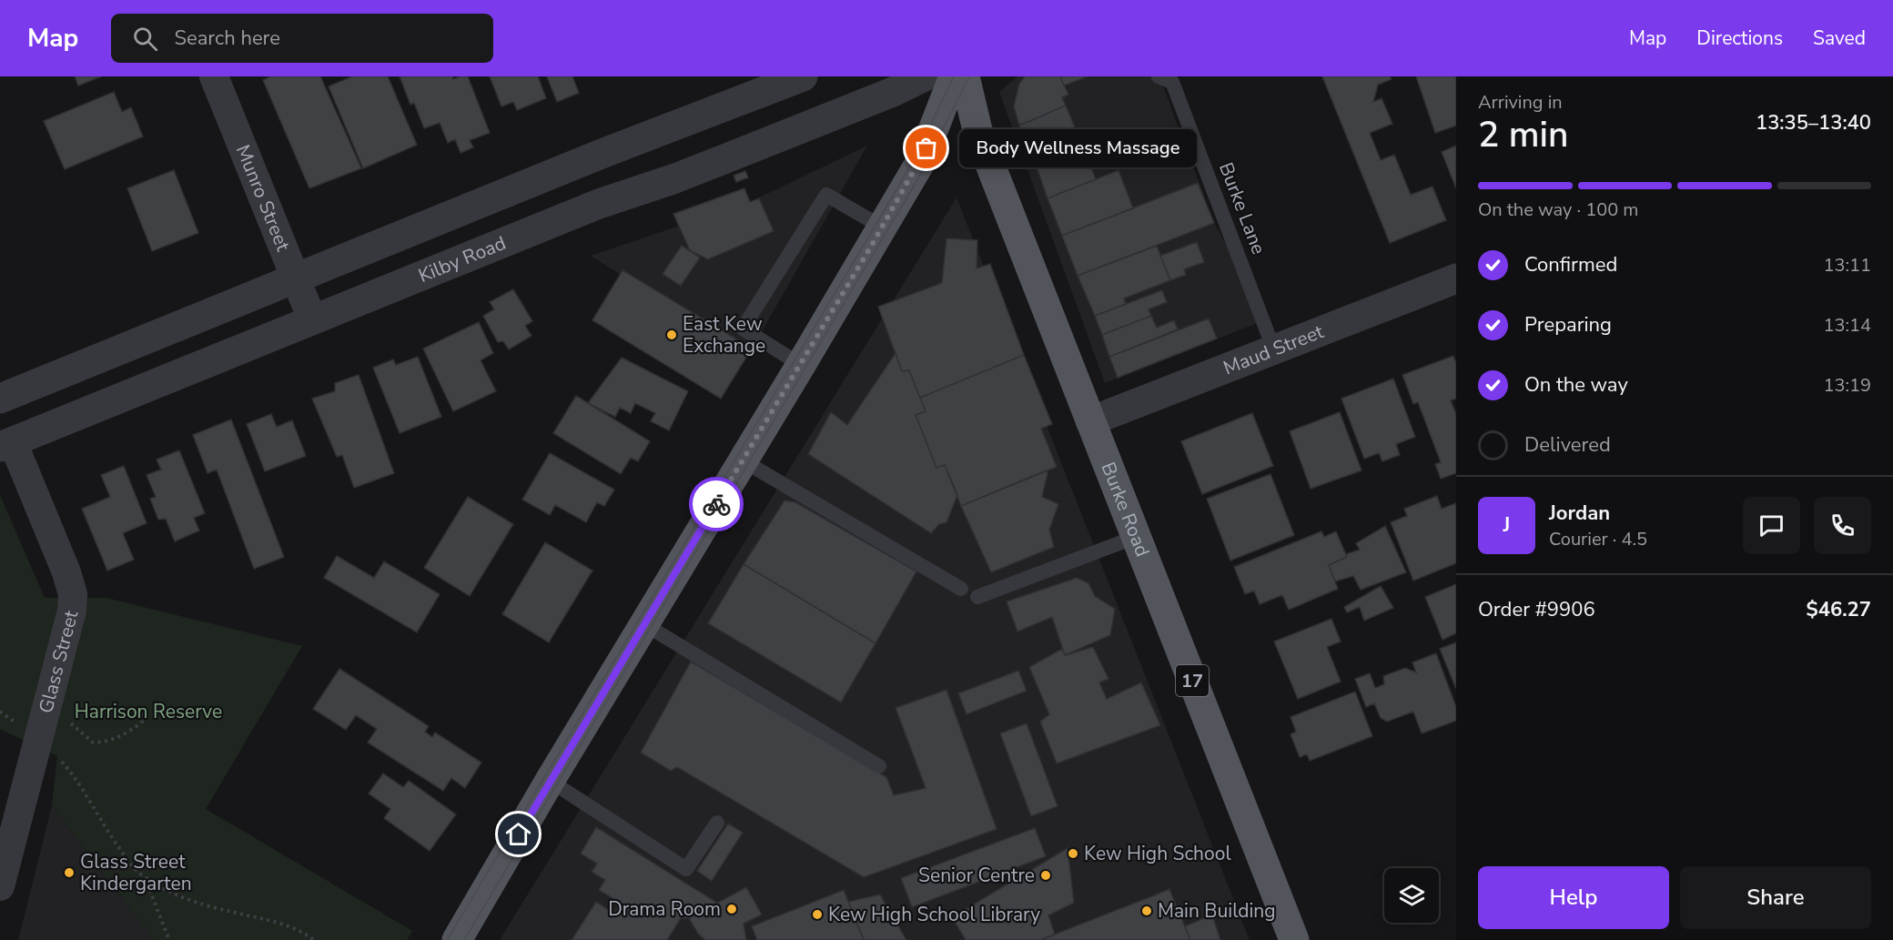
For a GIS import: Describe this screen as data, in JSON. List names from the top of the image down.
{
  "streets": {
    "main road": ["Burke Road", "17"],
    "street": [
      "Munro Street",
      "Kilby Road",
      "Maud Street",
      "Glass Street"
    ],
    "lane": ["Burke Lane"]
  },
  "crossings": [
    ["Munro Street", "Kilby Road"],
    ["Burke Lane", "Maud Street"],
    ["Kilby Road", "Glass Street"],
    ["Maud Street", "Burke Road"]
  ],
  "parks": ["Harrison Reserve"],
  "places": [
    "Body Wellness Massage",
    "East Kew Exchange",
    "Kew High School",
    "Glass Street Kindergarten",
    "Senior Centre",
    "Drama Room",
    "Main Building",
    "Kew High School Library"
  ],
  "page": {
    "header": "Map",
    "search": "Search here",
    "nav": ["Map", "Directions", "Saved"],
    "heading": ["2 min", "Arriving in", "13:35–13:40"],
    "panel": [
      "Jordan",
      "Courier · 4.5",
      "Order #9906",
      "$46.27"
    ],
    "bubble": "Body Wellness Massage",
    "bar": "On the way · 100 m",
    "list": [
      ["Confirmed", "13:11"],
      ["Preparing", "13:14"],
      ["On the way", "13:19"],
      "Delivered"
    ],
    "round": "J",
    "buttons": ["Help", "Share"]
  }
}
